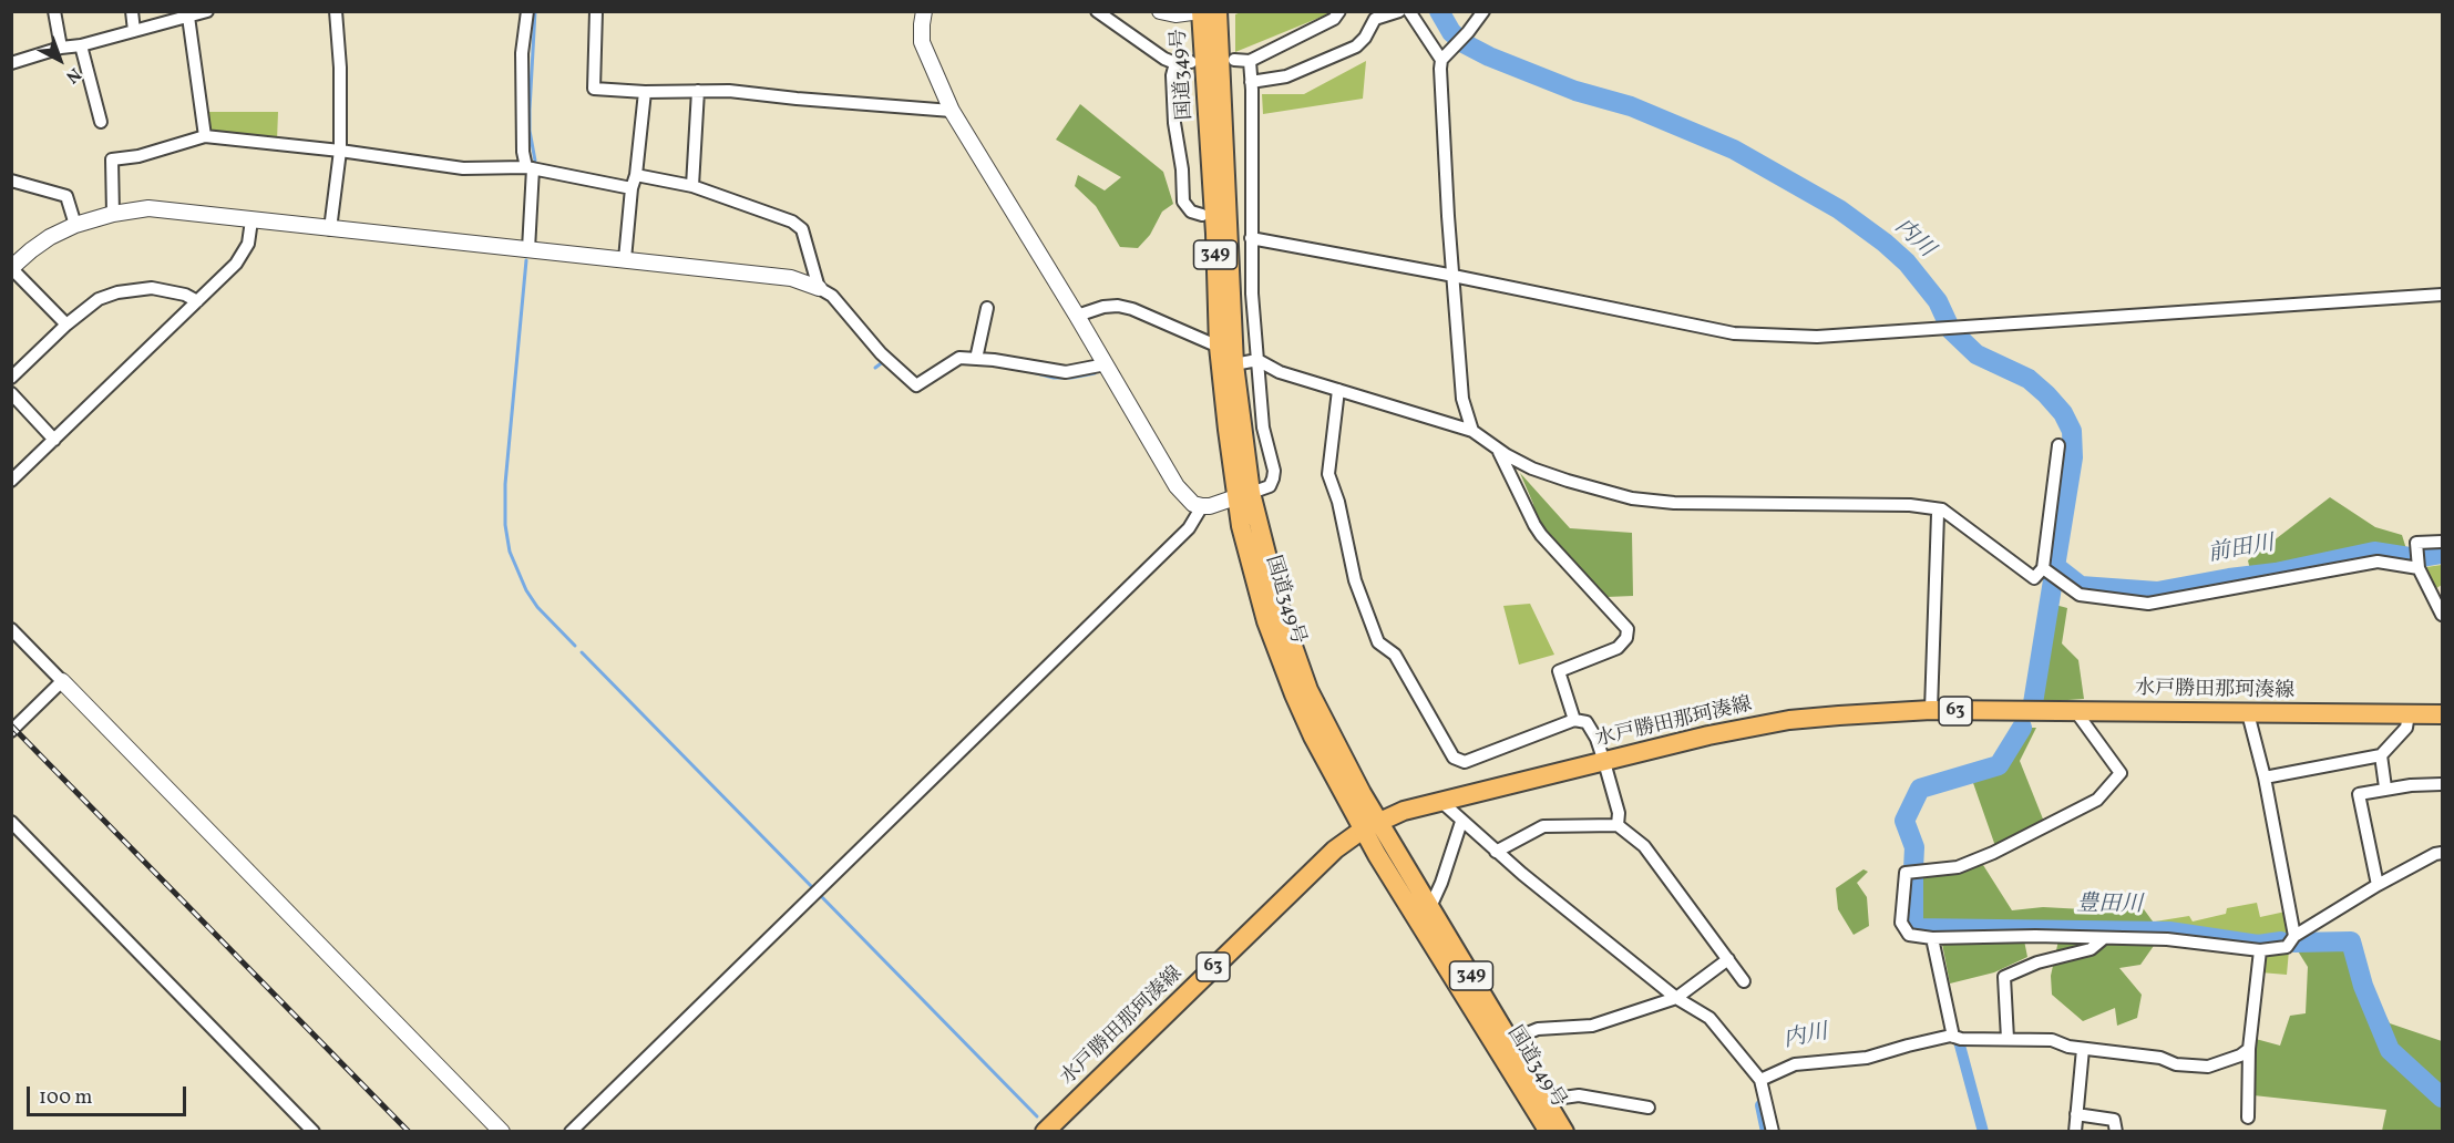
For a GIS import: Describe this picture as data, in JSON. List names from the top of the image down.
{
  "streets": {
    "main road": [
      "国道349号",
      "349",
      "水戸勝田那珂湊線",
      "63"
    ]
  },
  "crossings": [
    ["国道349号", "水戸勝田那珂湊線"]
  ],
  "water": ["内川", "前田川", "豊田川"],
  "scale_bar": "100 m",
  "north": "bottom right"
}
